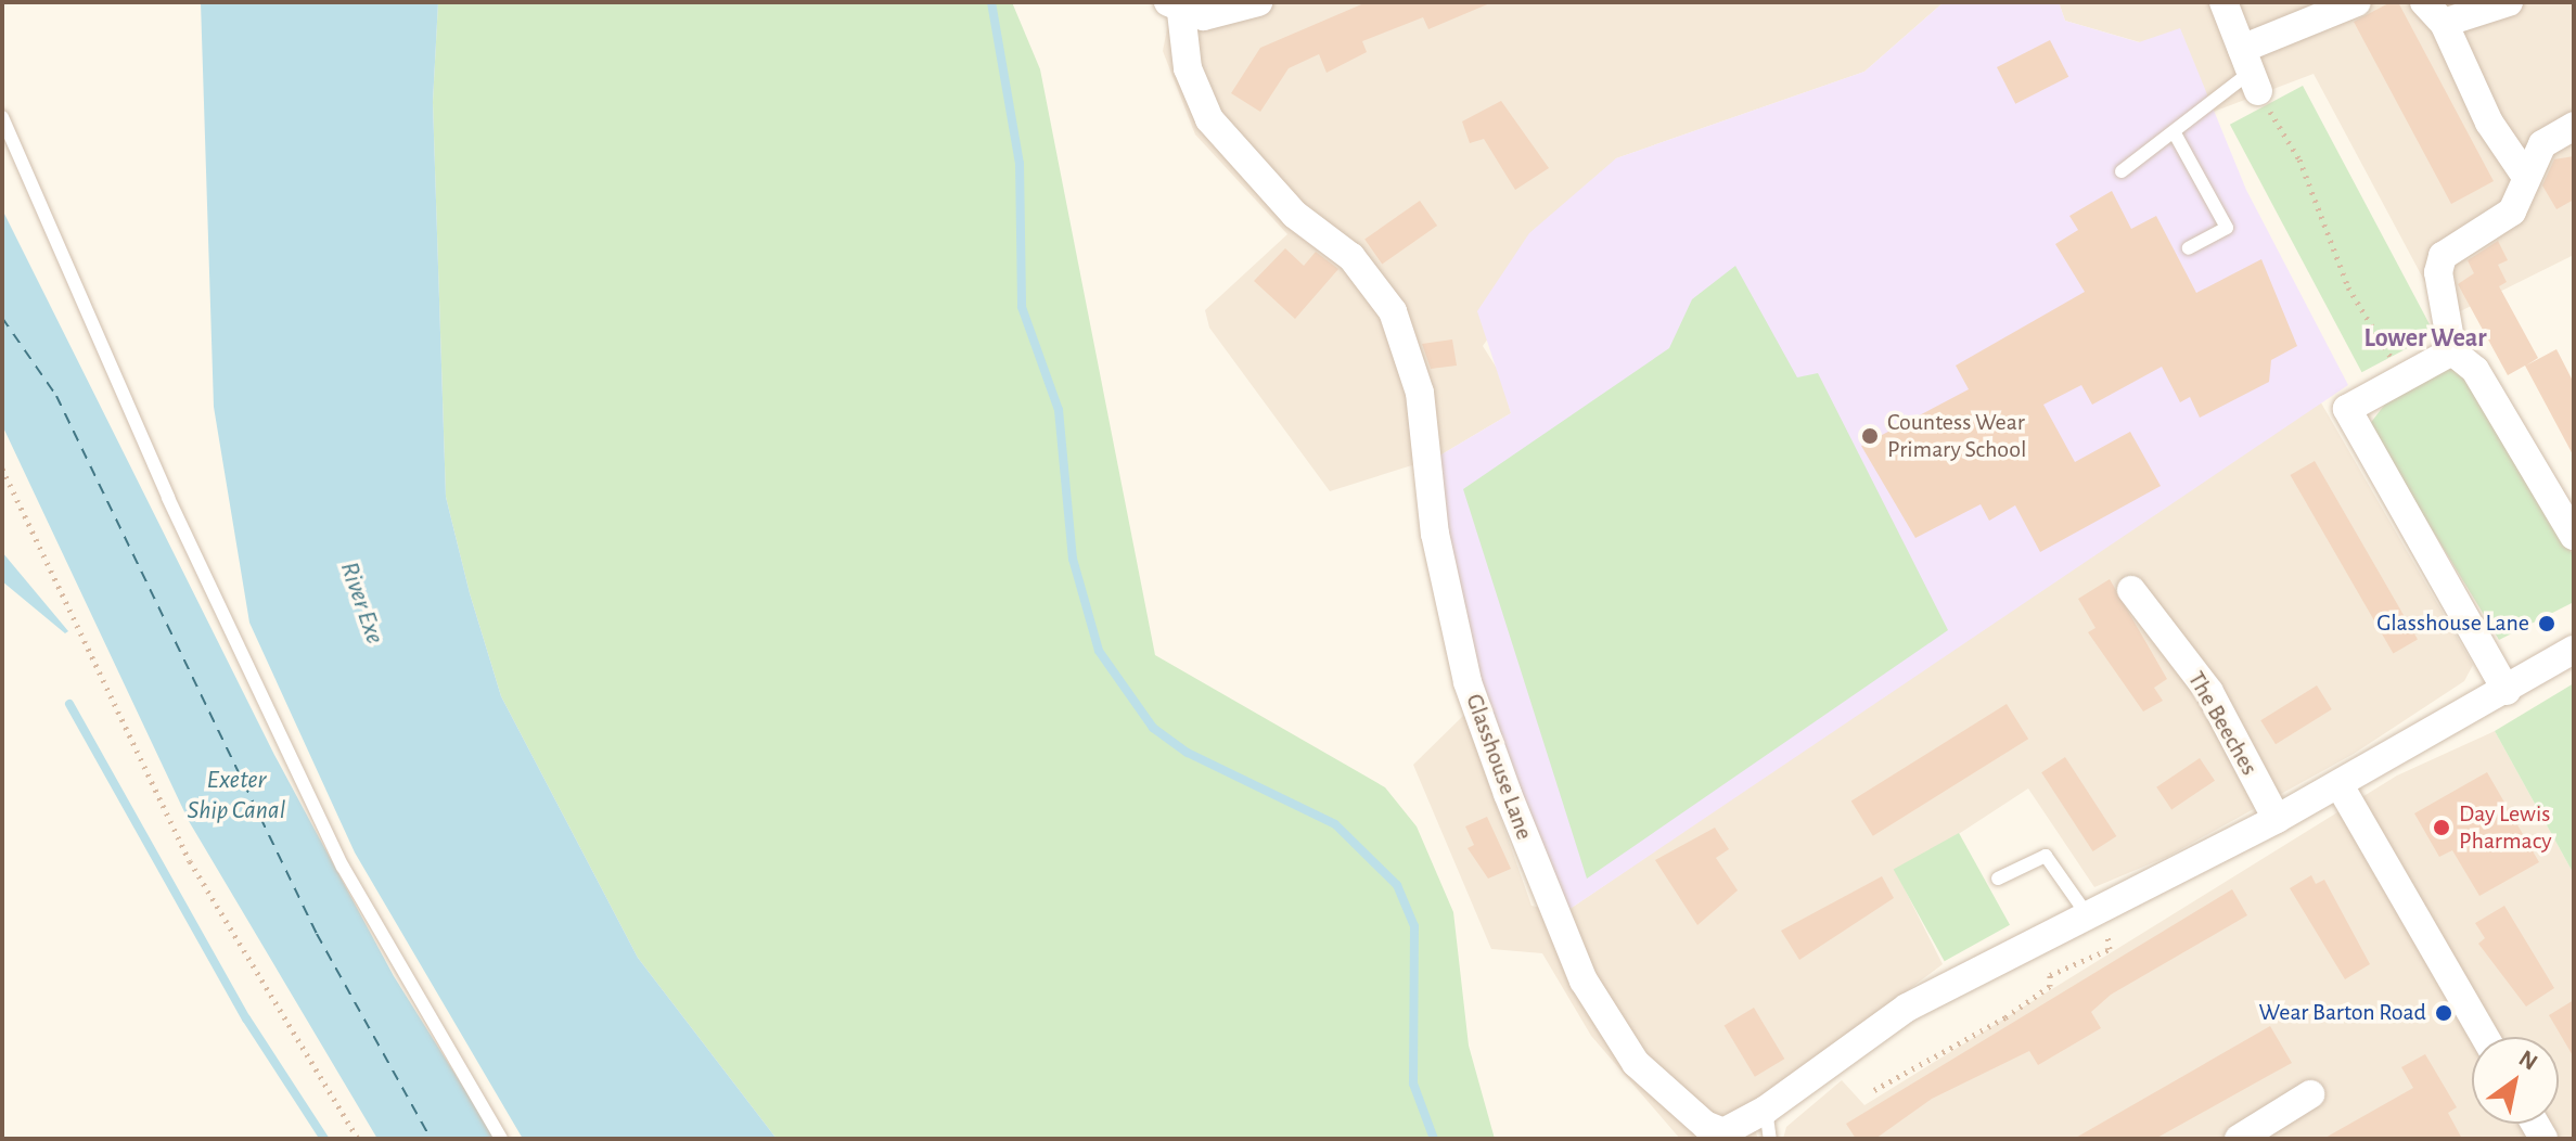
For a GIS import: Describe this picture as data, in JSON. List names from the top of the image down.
{
  "streets": {
    "street": ["The Beeches", "Glasshouse Lane"]
  },
  "crossings": [
    ["The Beeches", "Glasshouse Lane"]
  ],
  "districts": ["Lower Wear"],
  "water": ["River Exe", "Exeter Ship Canal"],
  "places": [
    "Countess Wear Primary School",
    "Glasshouse Lane",
    "Day Lewis Pharmacy",
    "Wear Barton Road"
  ],
  "north": "top right"
}
